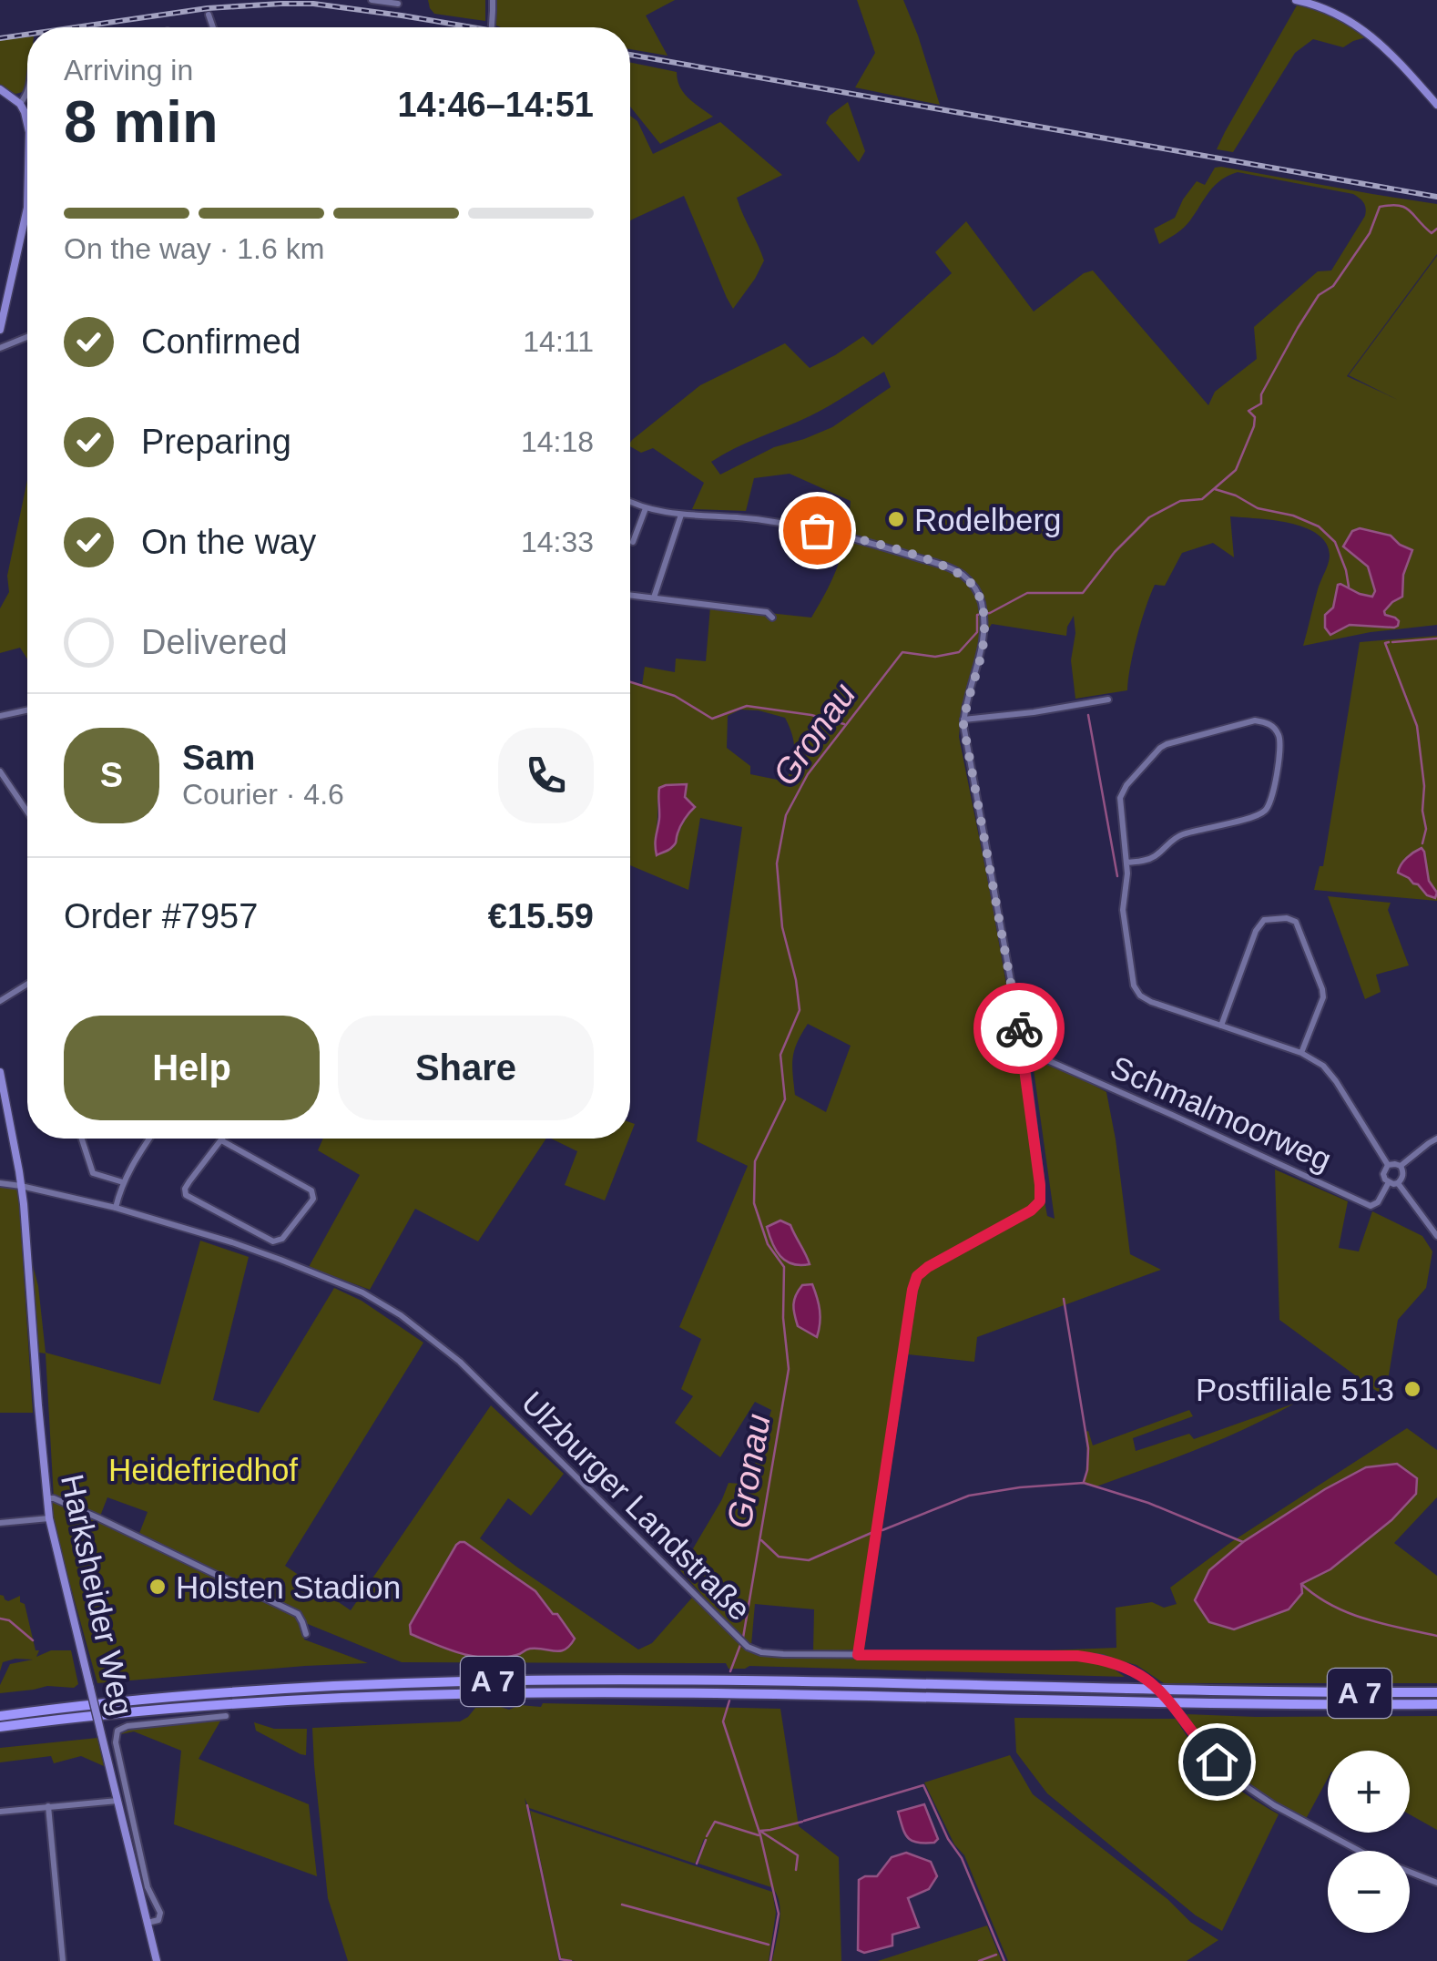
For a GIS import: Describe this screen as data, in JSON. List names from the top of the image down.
{
  "streets": {
    "highway": ["A 7"],
    "main road": ["Harksheider Weg"],
    "street": ["Schmalmoorweg", "Ulzburger Landstraße"]
  },
  "crossings": [
    ["Ulzburger Landstraße", "Harksheider Weg"]
  ],
  "water": ["Gronau"],
  "parks": ["Heidefriedhof"],
  "places": ["Rodelberg", "Postfiliale 513", "Holsten Stadion"],
  "page": {
    "heading": ["8 min", "Arriving in", "14:46–14:51"],
    "panel": [
      "Sam",
      "Courier · 4.6",
      "Order #7957",
      "€15.59"
    ],
    "bar": "On the way · 1.6 km",
    "list": [
      ["Confirmed", "14:11"],
      ["Preparing", "14:18"],
      ["On the way", "14:33"],
      "Delivered"
    ],
    "round": "S",
    "buttons": ["Help", "Share"],
    "map_buttons": ["+", "−"]
  }
}
